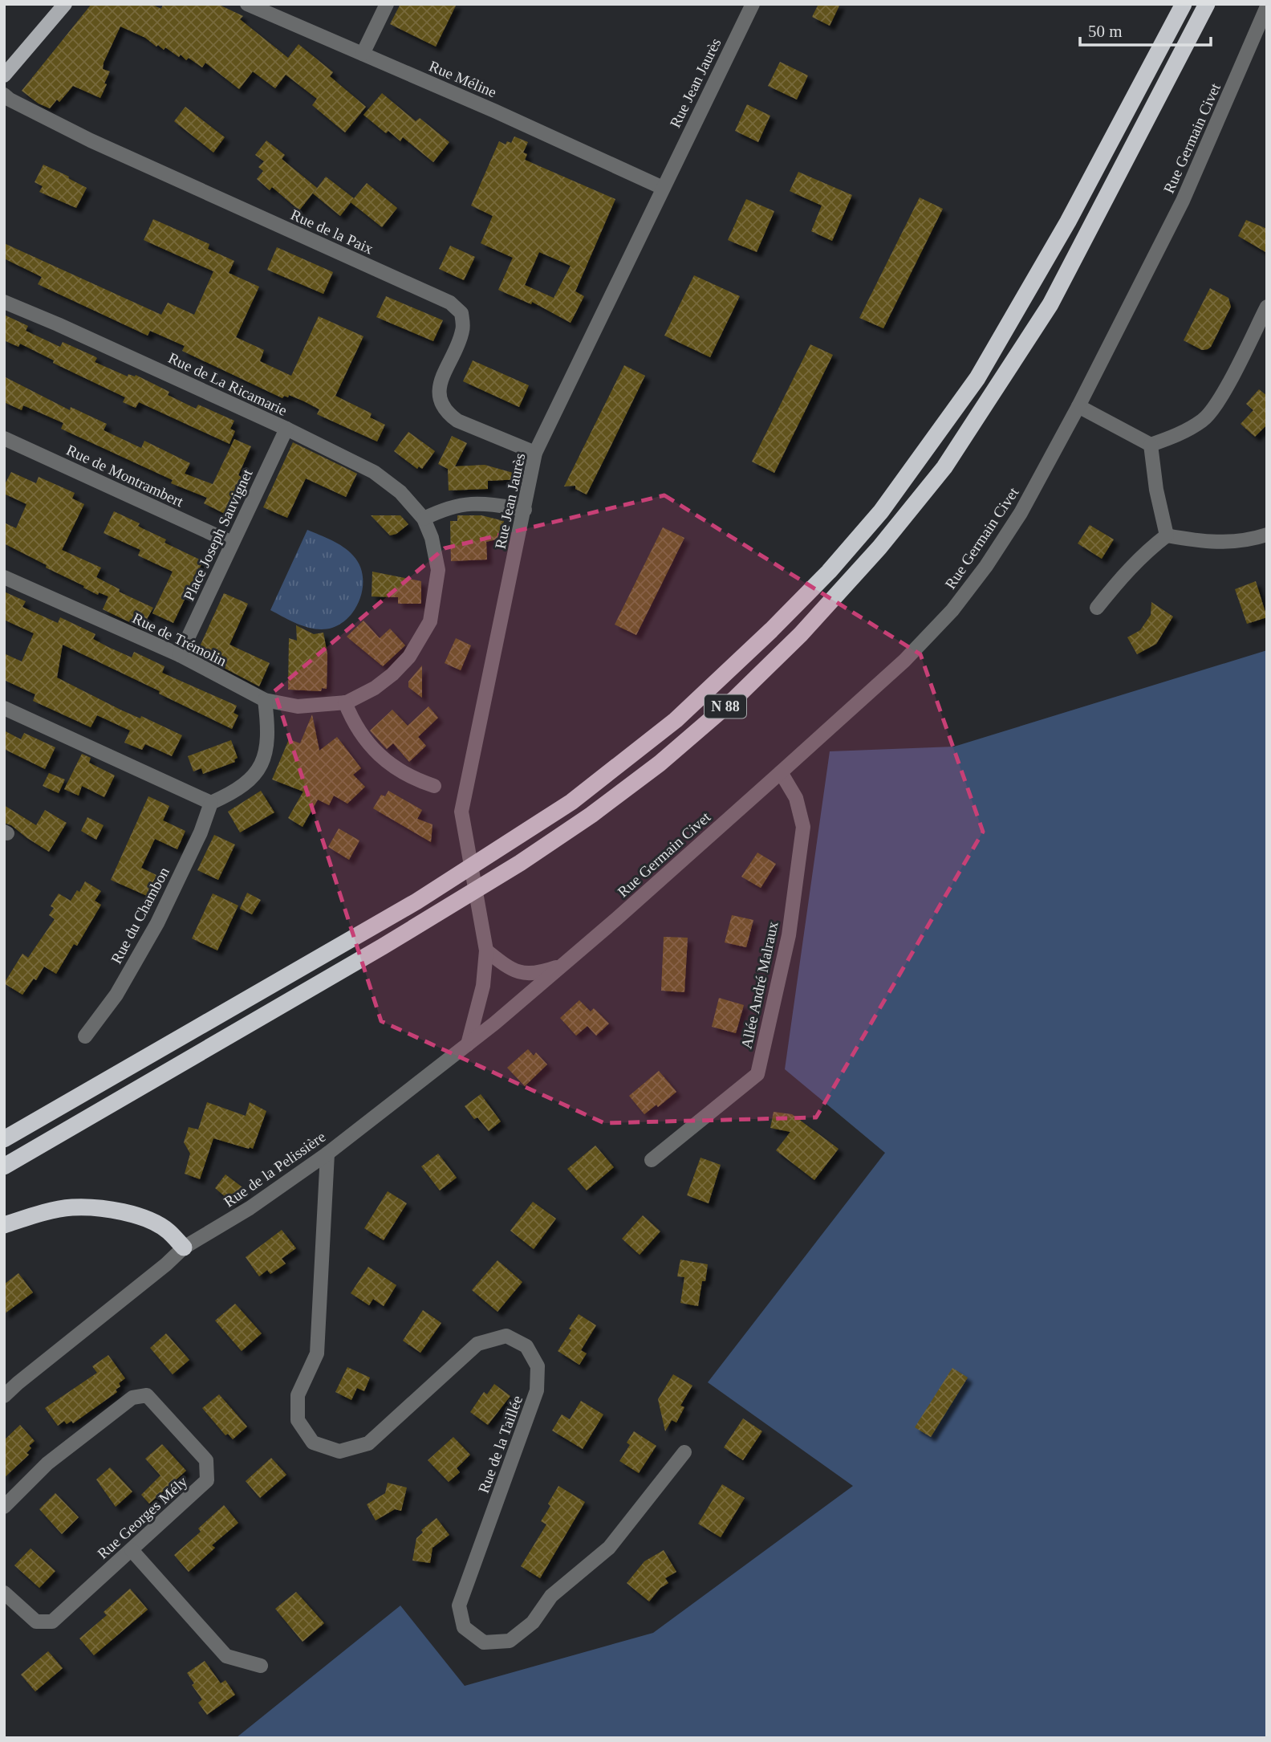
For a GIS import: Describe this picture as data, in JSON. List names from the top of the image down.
{
  "streets": {
    "highway": ["N 88"],
    "street": [
      "Rue Méline",
      "Rue Jean Jaurès",
      "Rue Germain Civet",
      "Rue de la Paix",
      "Rue de La Ricamarie",
      "Rue de Montrambert",
      "Place Joseph Sauvignet",
      "Rue de Trémolin",
      "Rue du Chambon",
      "Allée André Malraux",
      "Rue de la Pelissière",
      "Rue de la Taillée",
      "Rue Georges Mély"
    ]
  },
  "crossings": [
    ["Rue Méline", "Rue Jean Jaurès"],
    ["Rue Jean Jaurès", "Rue de la Paix"],
    ["Rue Jean Jaurès", "Rue de la Pelissière"],
    ["Rue Germain Civet", "Allée André Malraux"],
    ["Rue Germain Civet", "Rue de la Pelissière"],
    ["Rue de La Ricamarie", "Place Joseph Sauvignet"],
    ["Rue de La Ricamarie", "Rue de Trémolin"],
    ["Rue de Montrambert", "Place Joseph Sauvignet"],
    ["Place Joseph Sauvignet", "Rue de Trémolin"],
    ["Rue de la Pelissière", "Rue de la Taillée"]
  ],
  "scale_bar": "50 m"
}
